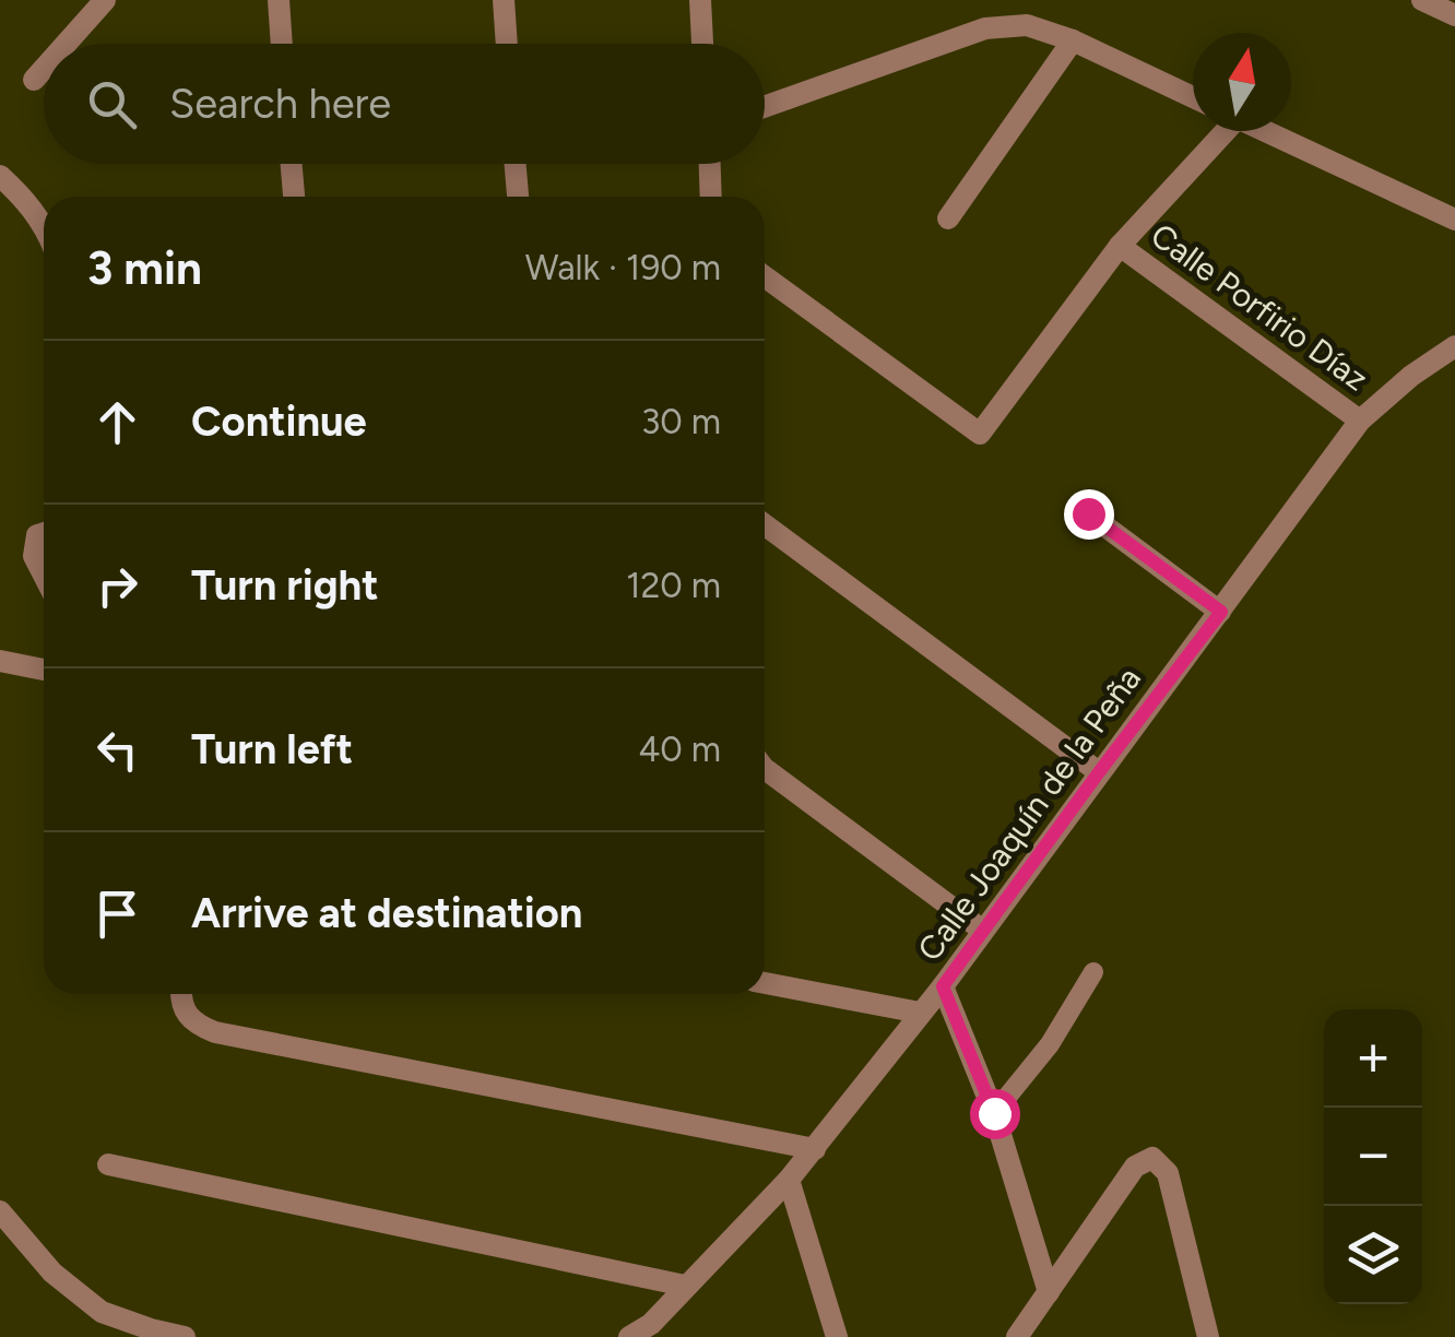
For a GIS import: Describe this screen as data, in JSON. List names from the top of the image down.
{
  "streets": {
    "street": ["Calle Porfirio Díaz", "Calle Joaquín de la Peña"]
  },
  "crossings": [
    ["Calle Porfirio Díaz", "Calle Joaquín de la Peña"]
  ],
  "north": "top",
  "page": {
    "search": "Search here",
    "heading": ["3 min", "Walk · 190 m"],
    "list": [
      ["Continue", "30 m"],
      ["Turn right", "120 m"],
      ["Turn left", "40 m"],
      "Arrive at destination"
    ],
    "map_buttons": ["+", "−"]
  }
}
